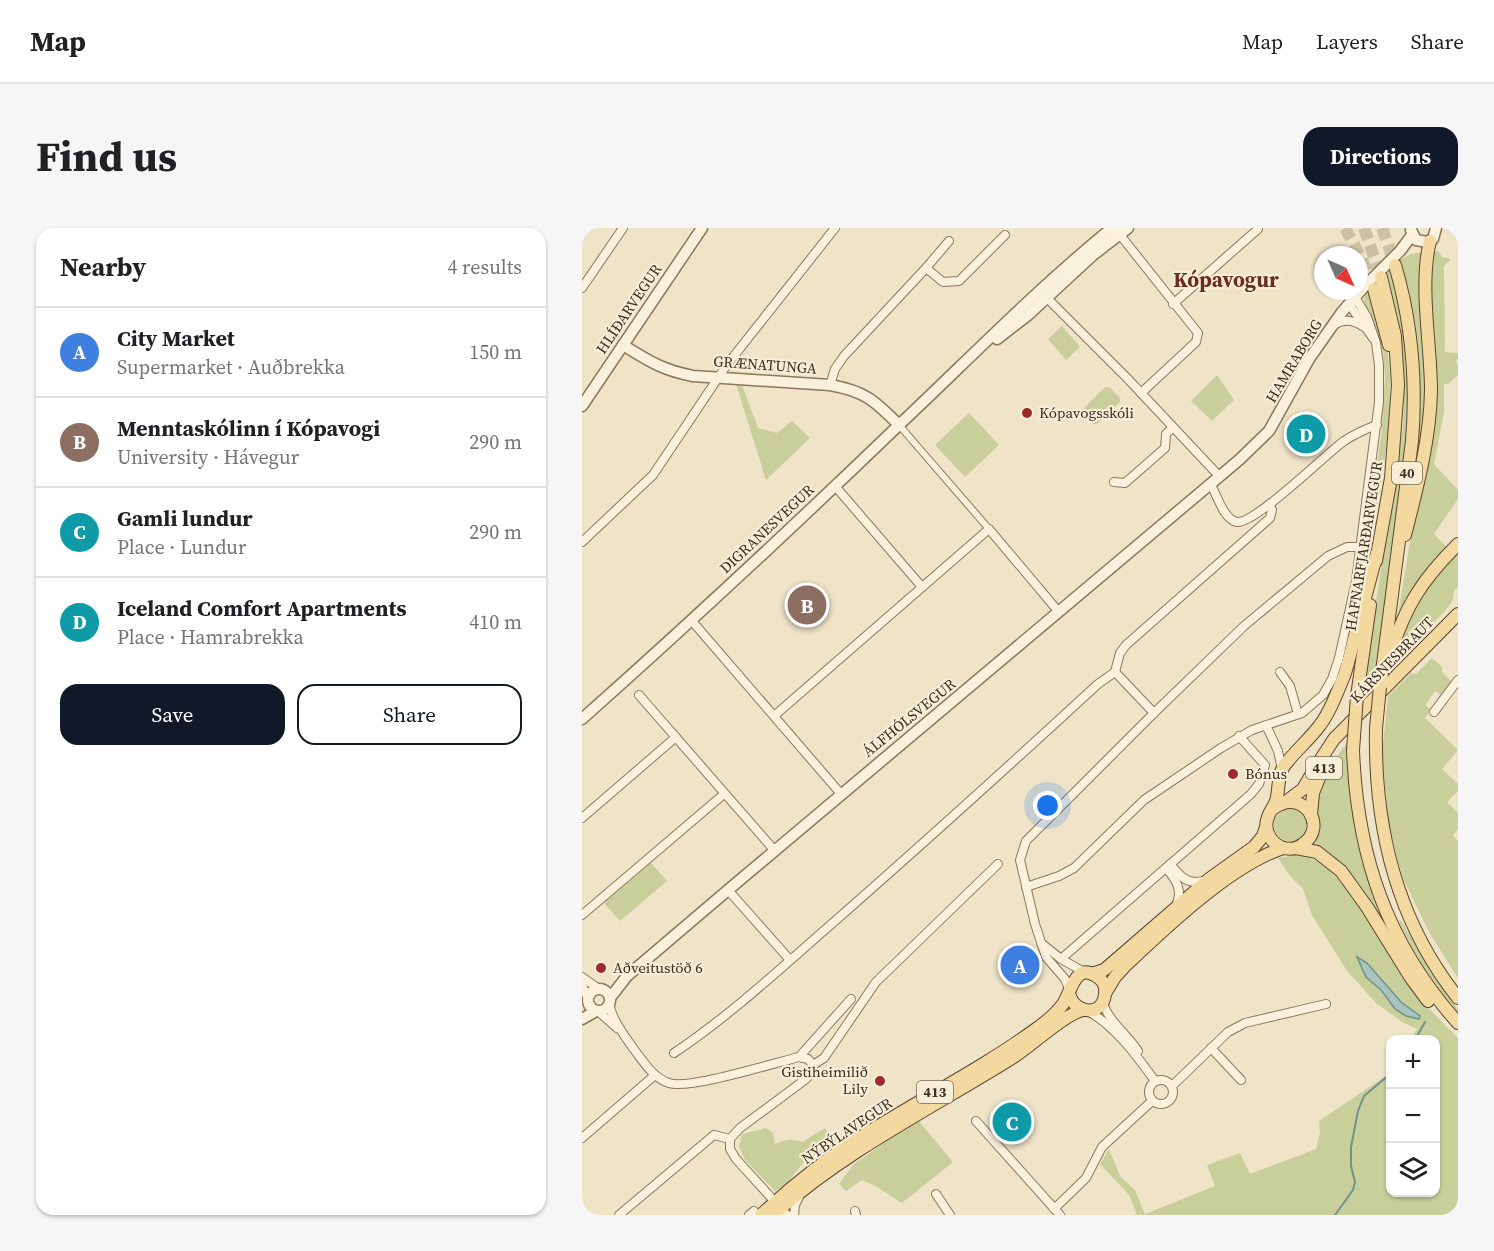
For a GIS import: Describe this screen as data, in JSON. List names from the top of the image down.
{
  "streets": {
    "main road": [
      "40",
      "HAFNARFJARÐARVEGUR",
      "KÁRSNESBRAUT",
      "413",
      "NÝBÝLAVEGUR"
    ],
    "street": [
      "HLÍÐARVEGUR",
      "HAMRABORG",
      "GRÆNATUNGA",
      "DIGRANESVEGUR",
      "ÁLFHÓLSVEGUR"
    ]
  },
  "crossings": [
    ["HLÍÐARVEGUR", "GRÆNATUNGA"],
    ["HAMRABORG", "ÁLFHÓLSVEGUR"],
    ["GRÆNATUNGA", "DIGRANESVEGUR"],
    ["KÁRSNESBRAUT", "413"],
    ["413", "NÝBÝLAVEGUR"]
  ],
  "districts": ["Kópavogur"],
  "places": [
    "Kópavogsskóli",
    "Bónus",
    "Aðveitustöð 6",
    "Gistiheimilið Lily"
  ],
  "north": "bottom right",
  "page": {
    "header": "Map",
    "nav": ["Map", "Layers", "Share"],
    "title": "Find us",
    "buttons": [
      "Directions",
      ["Save", "Share"]
    ],
    "heading": ["Nearby", "4 results"],
    "list": [
      {
        "mark": "A",
        "name": "City Market",
        "note": "Supermarket · Auðbrekka",
        "value": "150 m"
      },
      {
        "mark": "B",
        "name": "Menntaskólinn í Kópavogi",
        "note": "University · Hávegur",
        "value": "290 m"
      },
      {
        "mark": "C",
        "name": "Gamli lundur",
        "note": "Place · Lundur",
        "value": "290 m"
      },
      {
        "mark": "D",
        "name": "Iceland Comfort Apartments",
        "note": "Place · Hamrabrekka",
        "value": "410 m"
      }
    ],
    "pins": [
      "D",
      "B",
      "A",
      "C"
    ],
    "map_buttons": ["+", "−"]
  }
}
